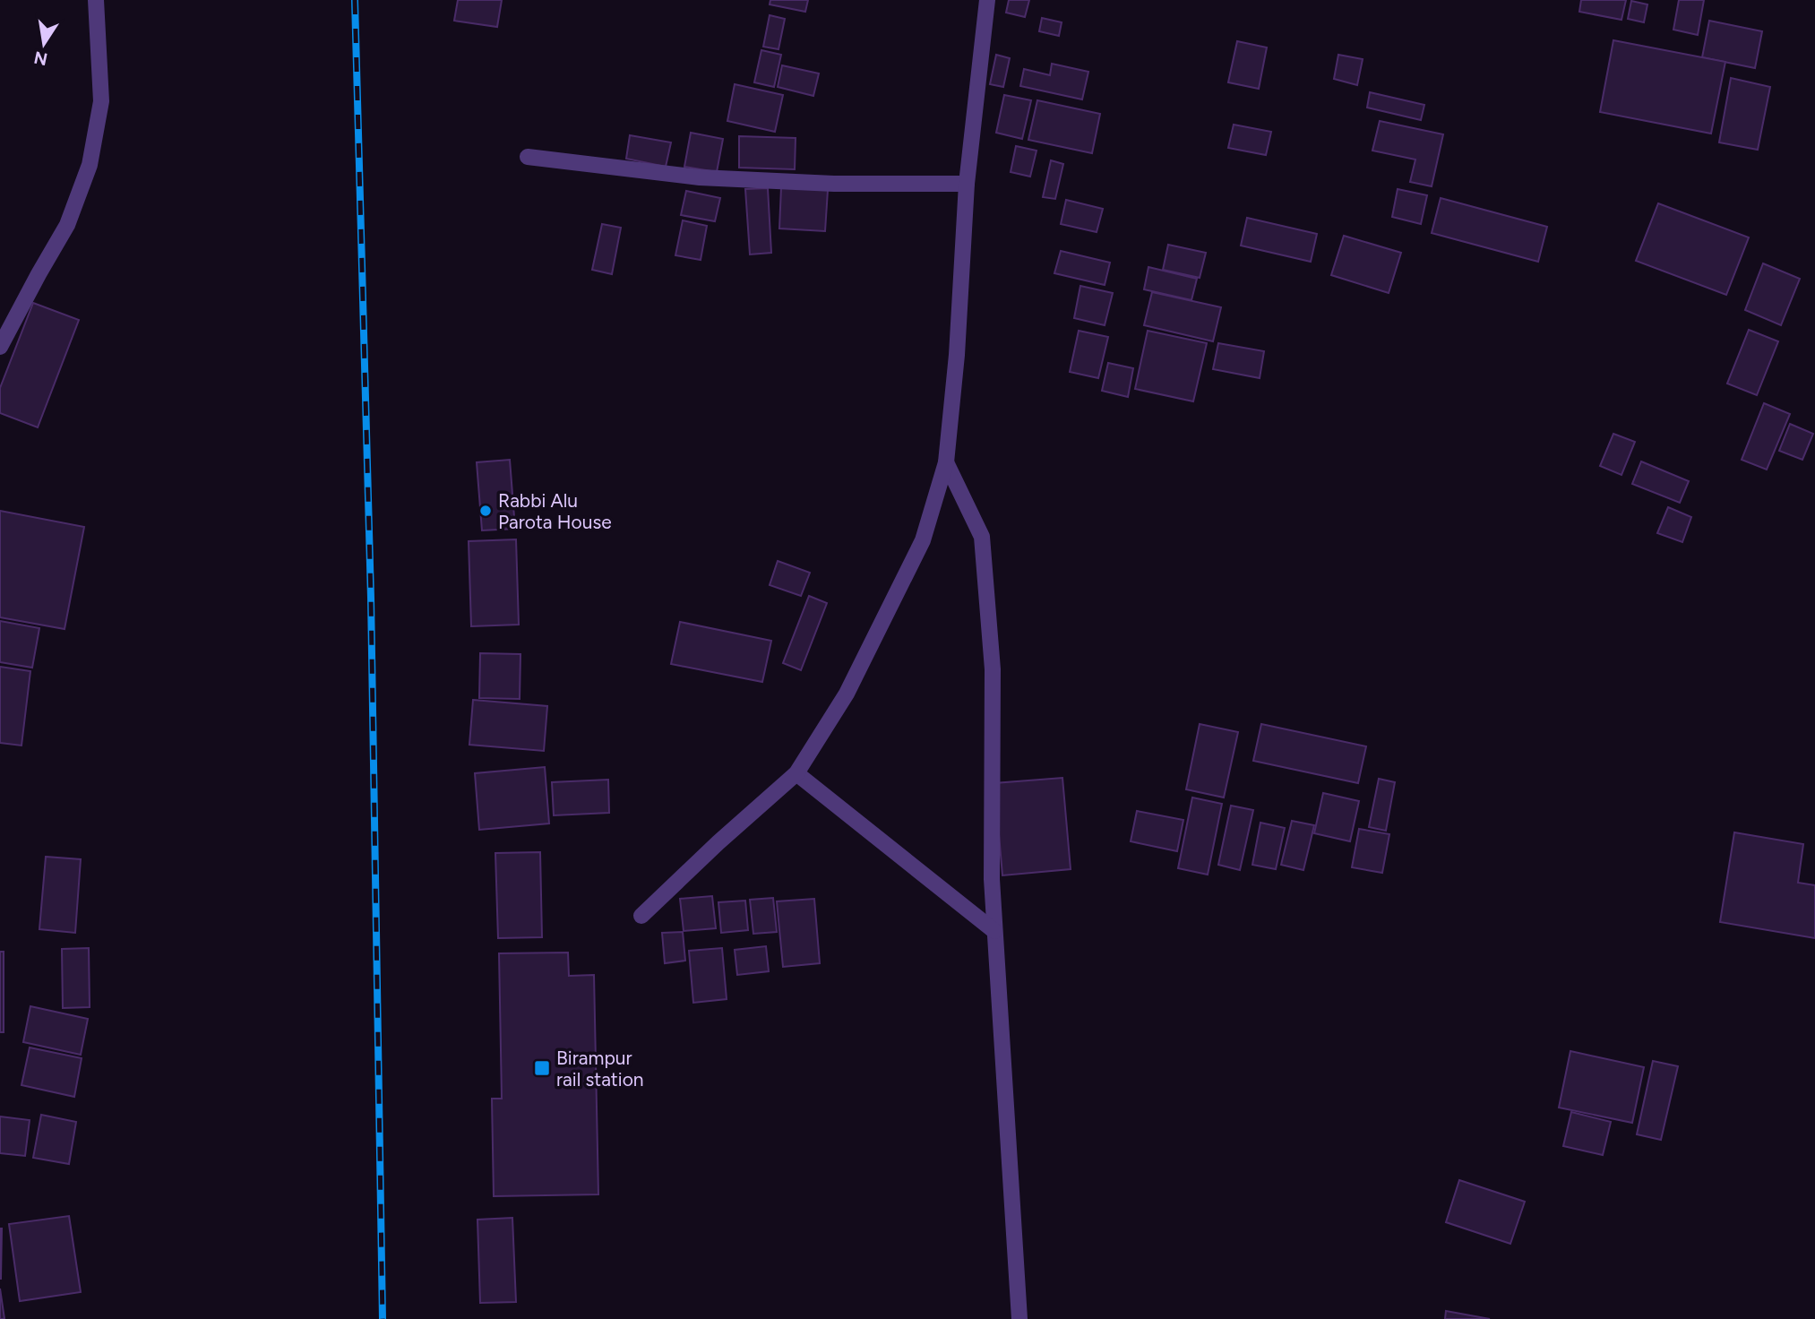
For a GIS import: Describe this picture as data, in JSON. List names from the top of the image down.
{
  "places": {
    "other": ["Rabbi Alu Parota House"],
    "transit": ["Birampur rail station"]
  },
  "north": "bottom"
}
